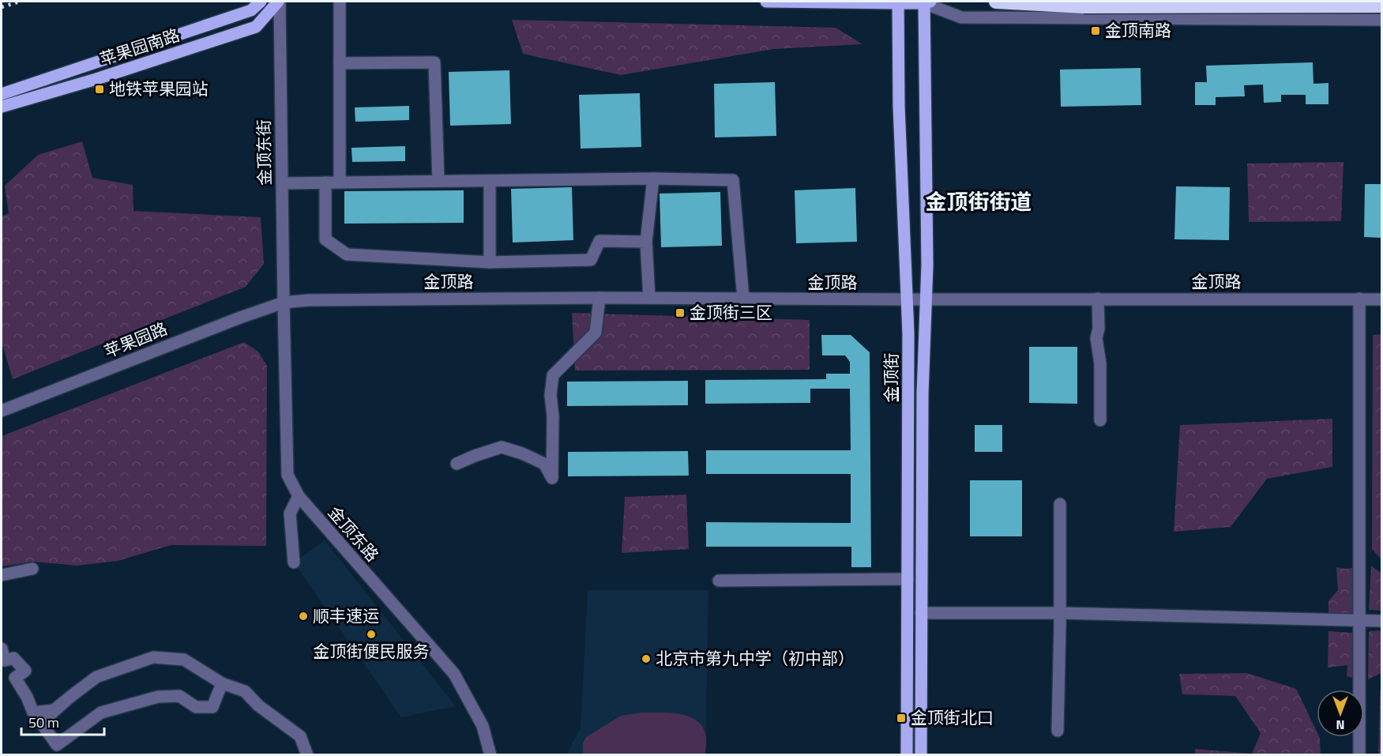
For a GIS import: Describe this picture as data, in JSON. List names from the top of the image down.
{
  "streets": {
    "main road": ["苹果园南路", "金顶街"],
    "street": [
      "金顶东街",
      "金顶路",
      "苹果园路",
      "金顶东路"
    ]
  },
  "crossings": [
    ["苹果园南路", "金顶东街"],
    ["金顶东街", "金顶路"],
    ["金顶东街", "苹果园路"],
    ["金顶东街", "金顶东路"],
    ["金顶路", "苹果园路"],
    ["金顶路", "金顶街"],
    ["金顶路", "金顶东路"],
    ["苹果园路", "金顶东路"]
  ],
  "districts": ["金顶街街道"],
  "places": {
    "transit": [
      "金顶南路",
      "地铁苹果园站",
      "金顶街三区",
      "金顶街北口"
    ],
    "other": ["顺丰速运", "金顶街便民服务", "北京市第九中学（初中部）"]
  },
  "scale_bar": "50 m",
  "north": "bottom"
}
